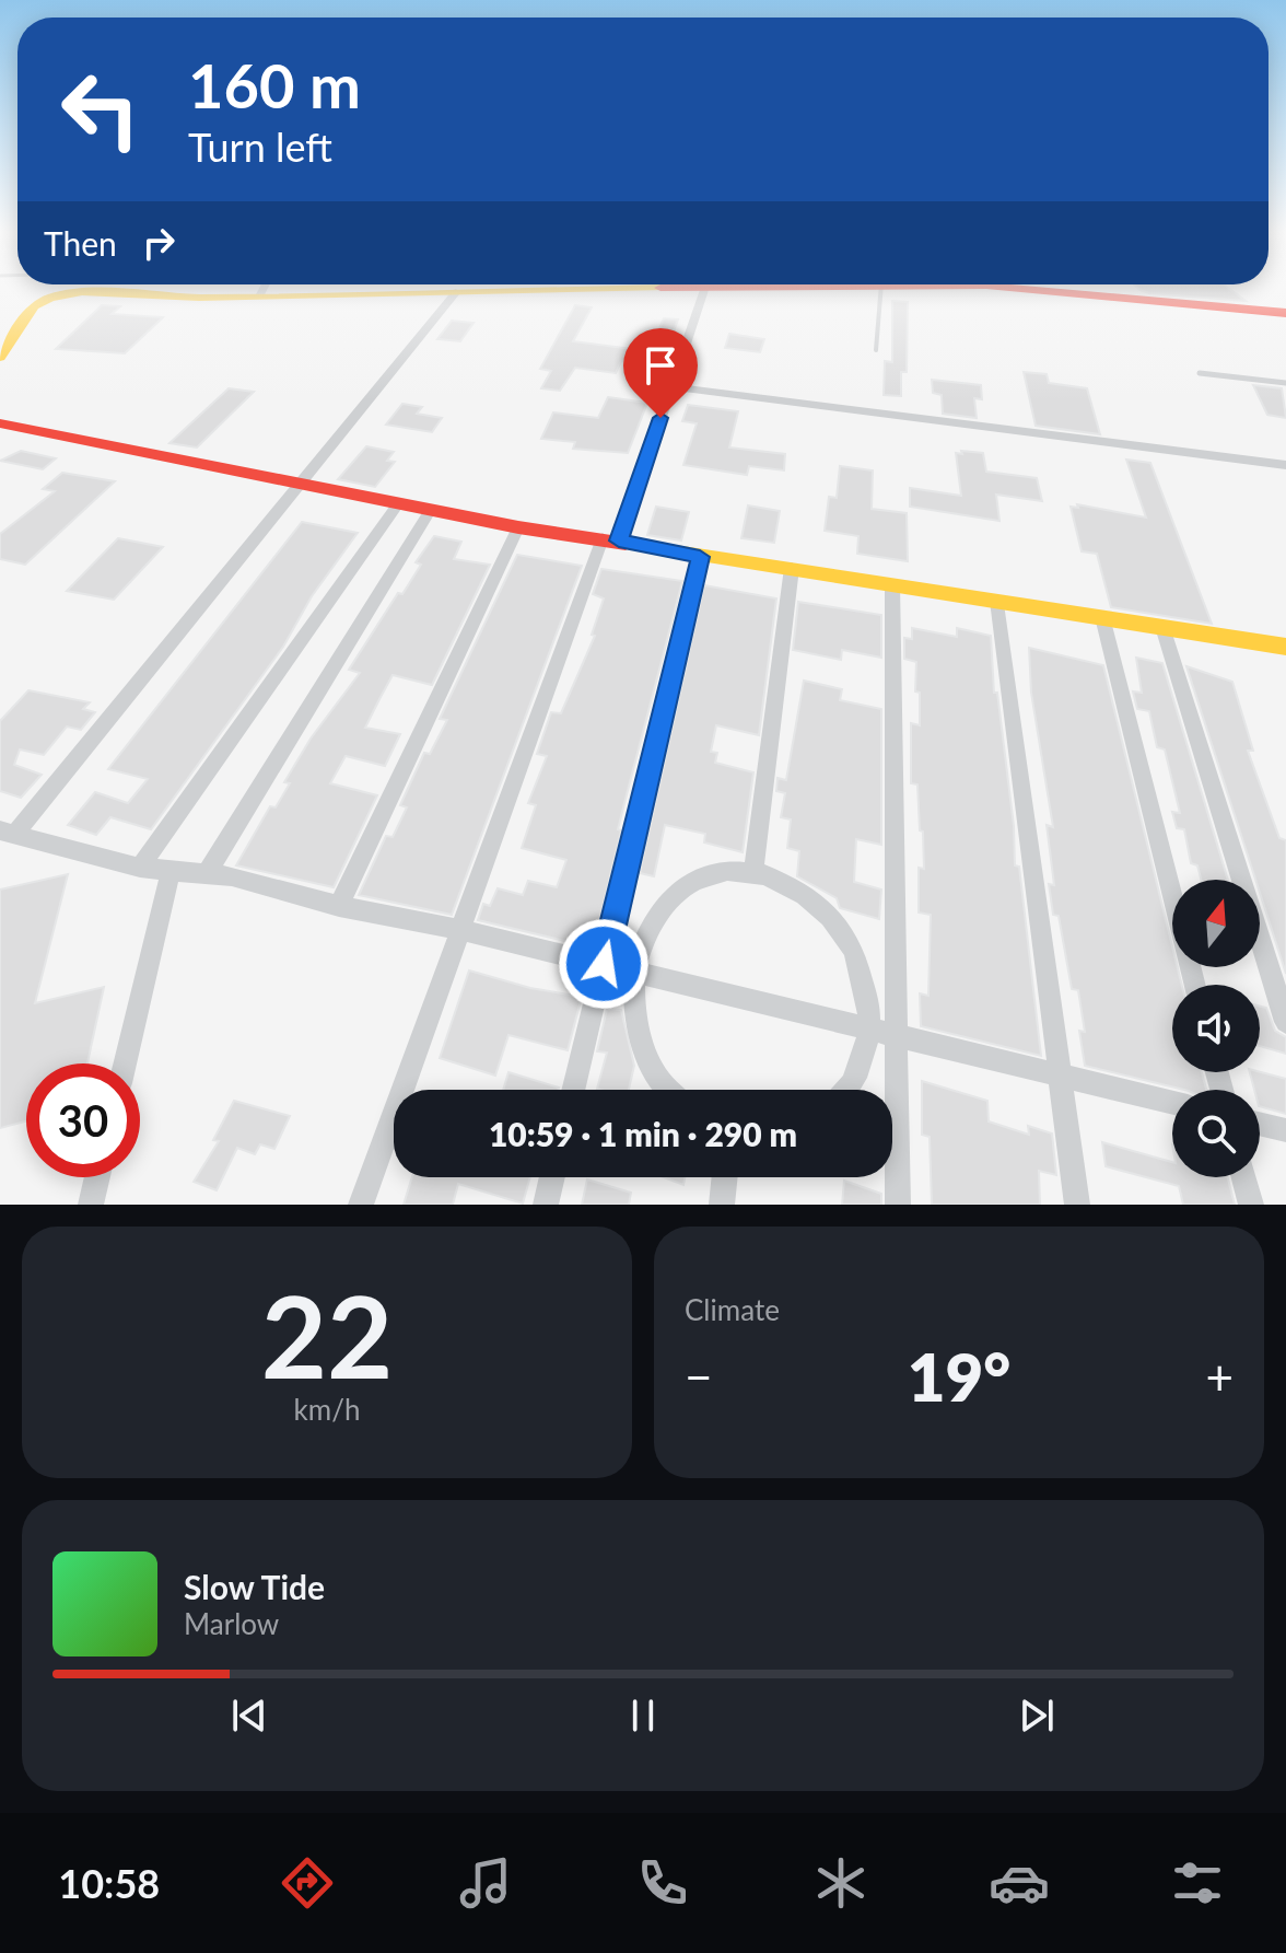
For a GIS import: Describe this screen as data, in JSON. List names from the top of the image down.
{
  "north": "top",
  "page": {
    "turn": ["160 m", "Turn left"],
    "then": "Then",
    "limit": "30",
    "trip": "10:59 · 1 min · 290 m",
    "tile": [
      ["22", "km/h"],
      "Climate"
    ],
    "heat": ["−", "19°", "+"],
    "song": ["Slow Tide", "Marlow"],
    "tabs": "10:58"
  }
}
